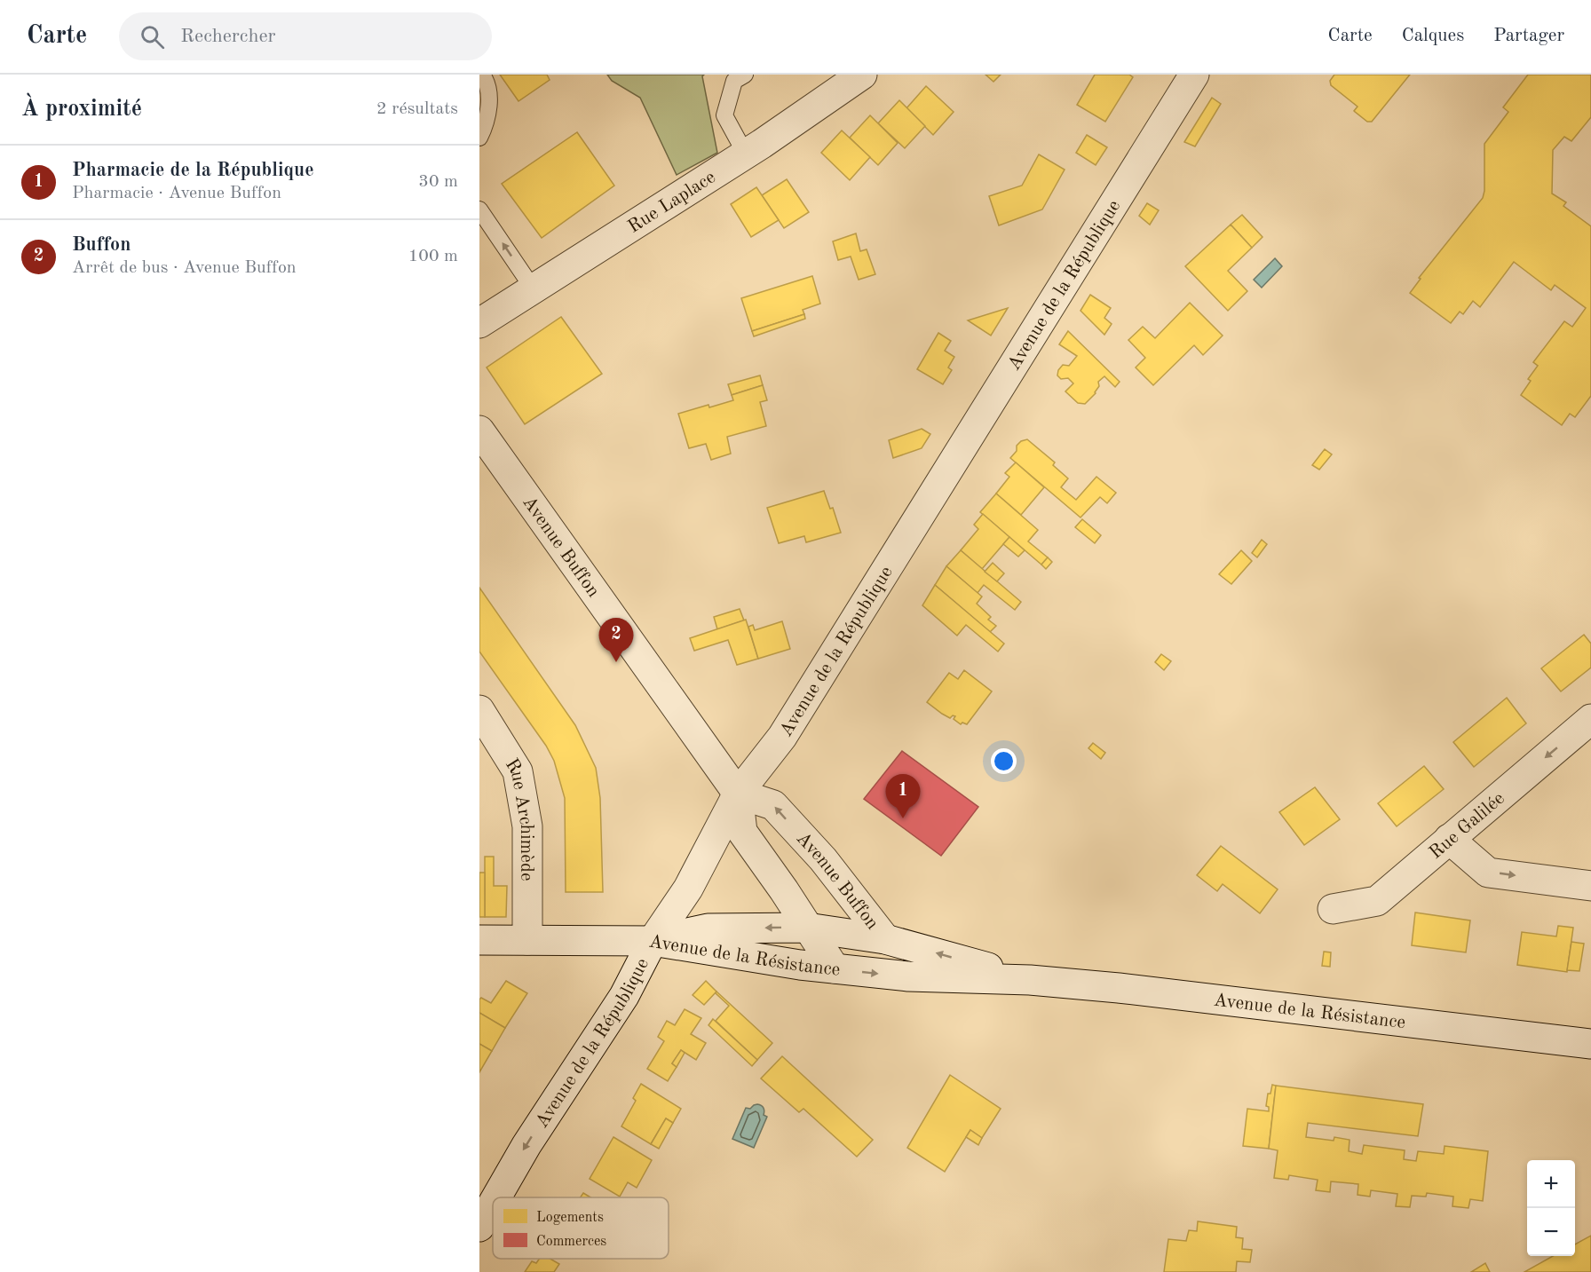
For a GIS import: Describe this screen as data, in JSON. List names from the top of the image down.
{
  "streets": {
    "street": [
      "Rue Laplace",
      "Avenue de la République",
      "Avenue Buffon",
      "Rue Archimède",
      "Rue Galilée",
      "Avenue de la Résistance"
    ]
  },
  "crossings": [
    ["Avenue de la République", "Avenue Buffon"],
    ["Avenue de la République", "Avenue de la Résistance"],
    ["Avenue Buffon", "Avenue de la Résistance"]
  ],
  "one_way": ["Rue Galilée"],
  "legend": ["Logements", "Commerces"],
  "page": {
    "header": "Carte",
    "search": "Rechercher",
    "nav": ["Carte", "Calques", "Partager"],
    "heading": ["À proximité", "2 résultats"],
    "list": [
      {
        "mark": "1",
        "name": "Pharmacie de la République",
        "note": "Pharmacie · Avenue Buffon",
        "value": "30 m"
      },
      {
        "mark": "2",
        "name": "Buffon",
        "note": "Arrêt de bus · Avenue Buffon",
        "value": "100 m"
      }
    ],
    "pins": ["2", "1"],
    "map_buttons": ["+", "−"]
  }
}
